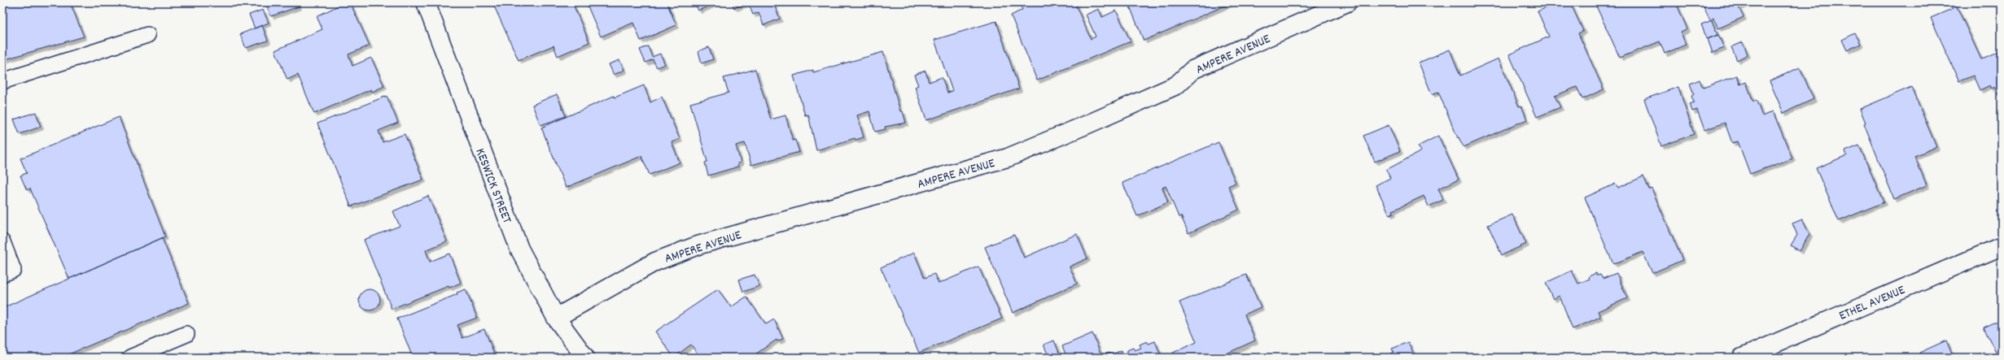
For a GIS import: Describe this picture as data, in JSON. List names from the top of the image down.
{
  "streets": {
    "street": ["AMPERE AVENUE", "KESWICK STREET", "ETHEL AVENUE"]
  },
  "crossings": [
    ["AMPERE AVENUE", "KESWICK STREET"]
  ]
}
